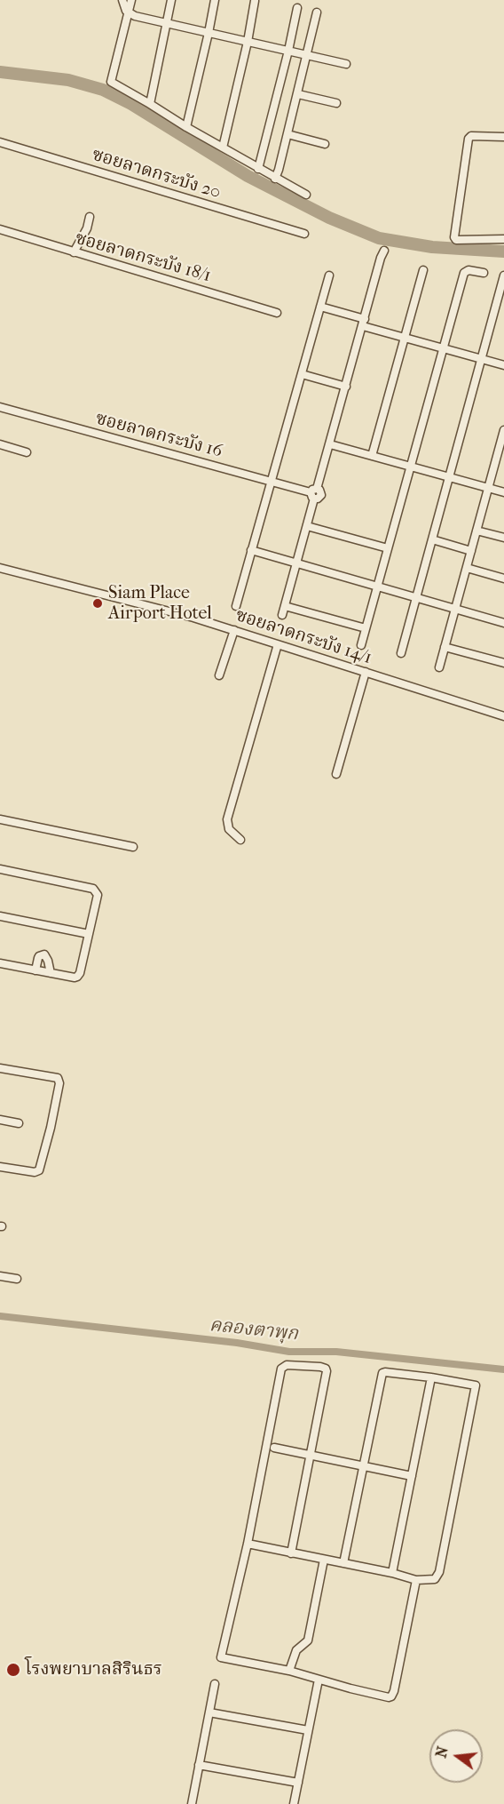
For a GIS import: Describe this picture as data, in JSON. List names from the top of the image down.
{
  "streets": {
    "street": [
      "ซอยลาดกระบัง 20",
      "ซอยลาดกระบัง 18/1",
      "ซอยลาดกระบัง 16",
      "ซอยลาดกระบัง 14/1"
    ]
  },
  "water": ["คลองตาพุก"],
  "places": ["Siam Place Airport Hotel", "โรงพยาบาลสิรินธร"],
  "north": "left"
}
